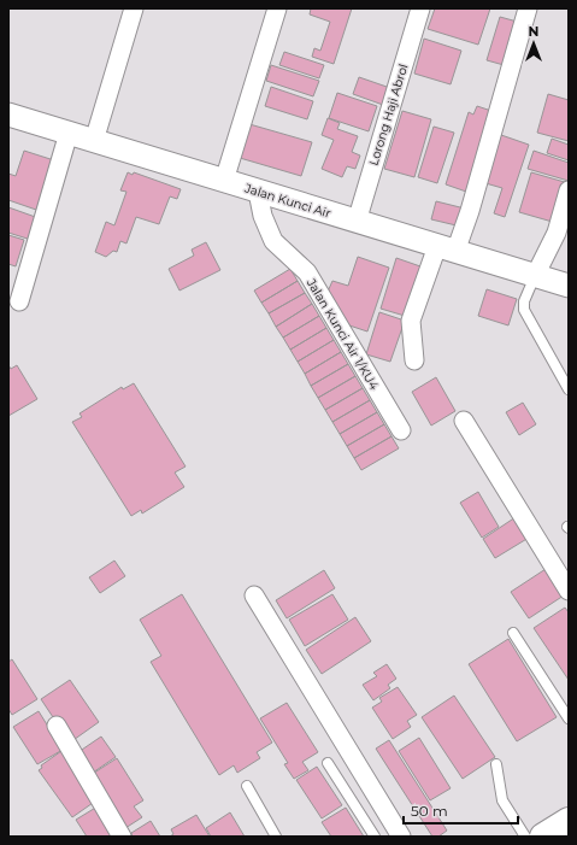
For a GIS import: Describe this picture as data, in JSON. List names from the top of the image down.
{
  "streets": {
    "street": ["Lorong Haji Abrol", "Jalan Kunci Air", "Jalan Kunci Air 1/KU4"]
  },
  "crossings": [
    ["Lorong Haji Abrol", "Jalan Kunci Air"],
    ["Jalan Kunci Air", "Jalan Kunci Air 1/KU4"]
  ],
  "scale_bar": "50 m",
  "north": "top"
}
